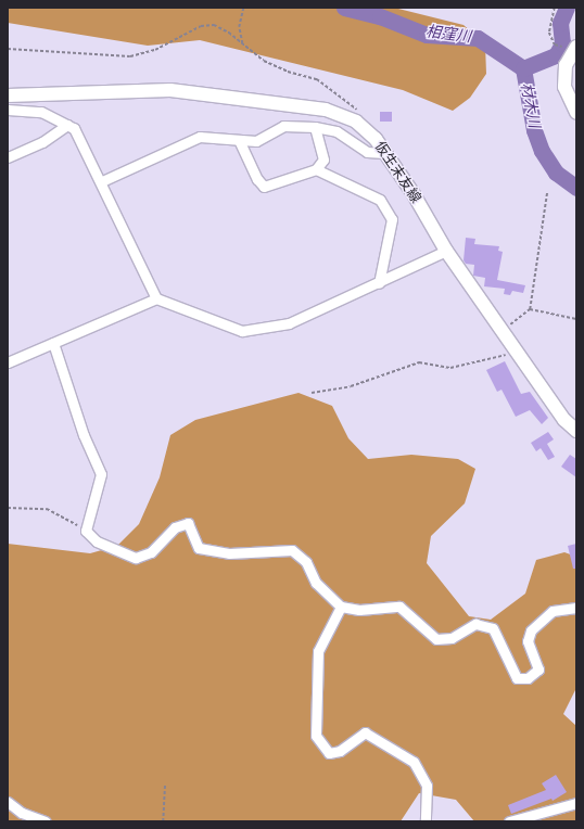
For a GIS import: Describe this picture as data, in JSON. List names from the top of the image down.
{
  "streets": {
    "main road": ["仮生末友線"]
  },
  "water": ["相窪川", "材木川"]
}
